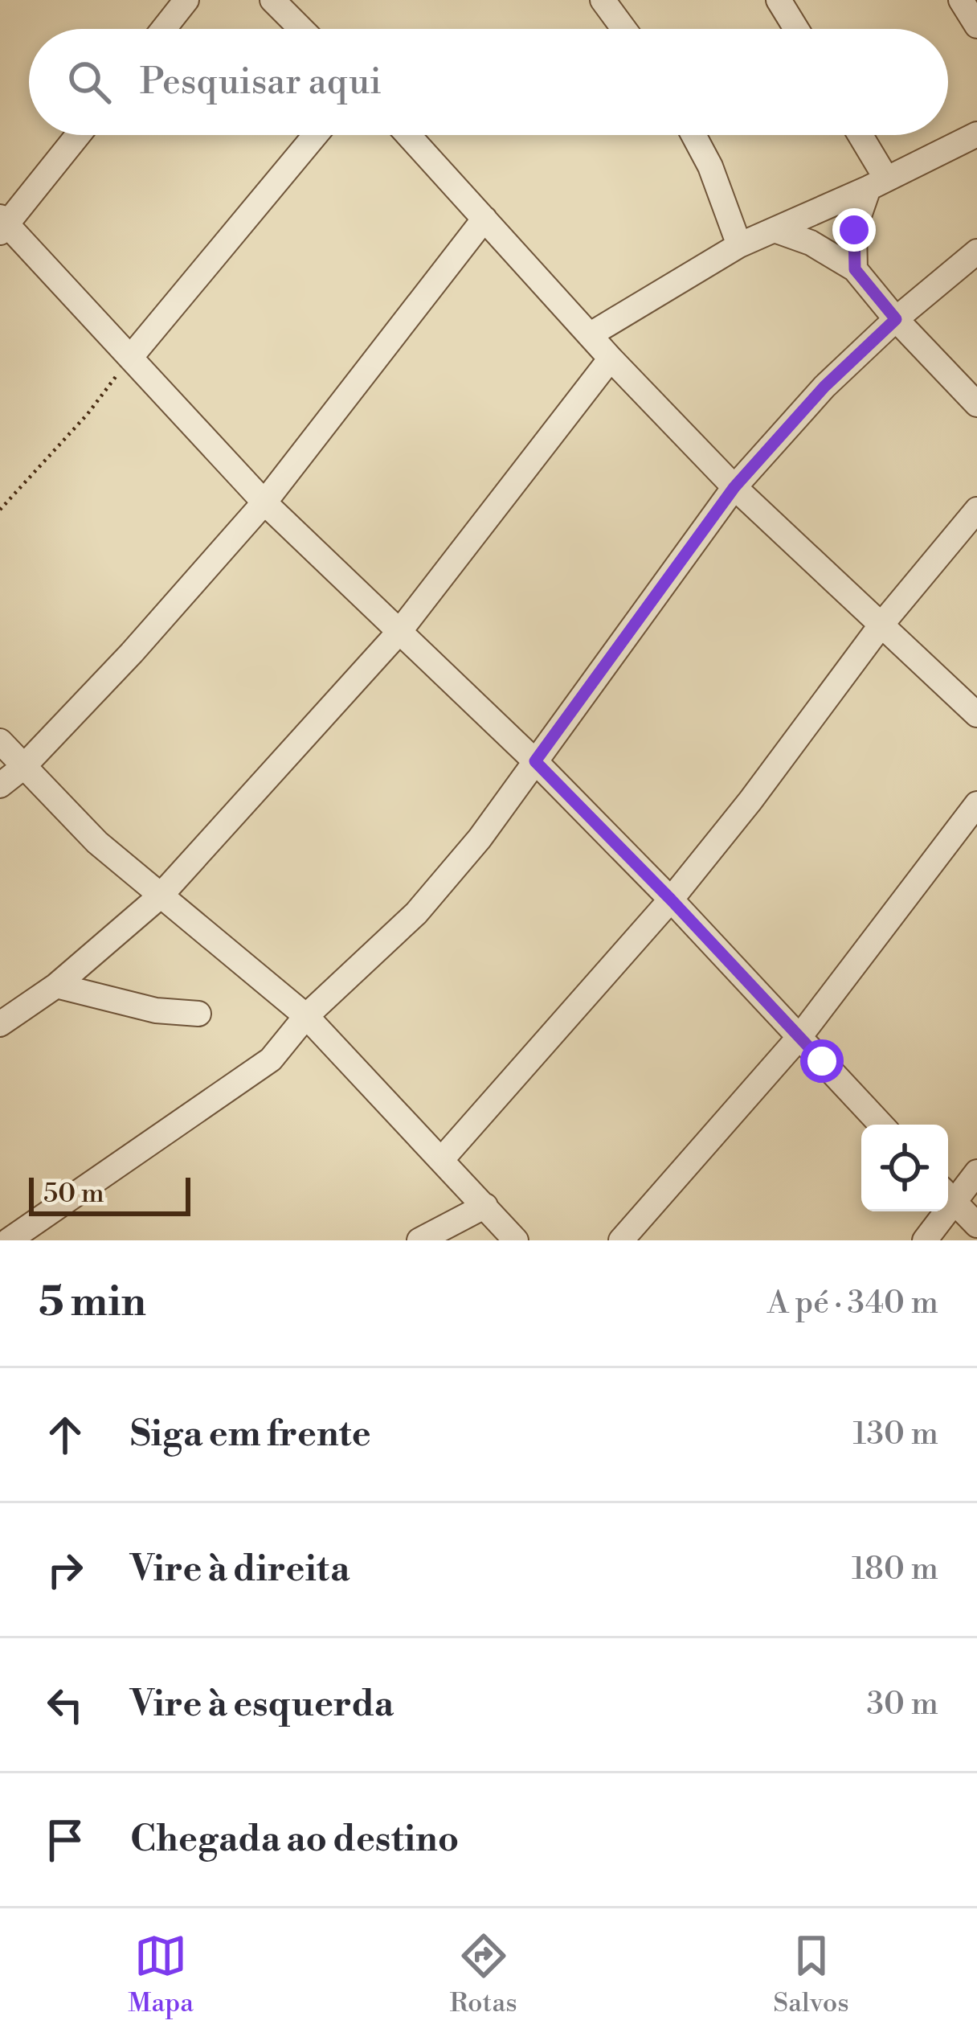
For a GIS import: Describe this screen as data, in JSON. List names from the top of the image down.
{
  "scale_bar": "50 m",
  "page": {
    "search": "Pesquisar aqui",
    "scale": "50 m",
    "heading": ["5 min", "A pé · 340 m"],
    "list": [
      ["Siga em frente", "130 m"],
      ["Vire à direita", "180 m"],
      ["Vire à esquerda", "30 m"],
      "Chegada ao destino"
    ],
    "nav": ["Mapa", "Rotas", "Salvos"]
  }
}
